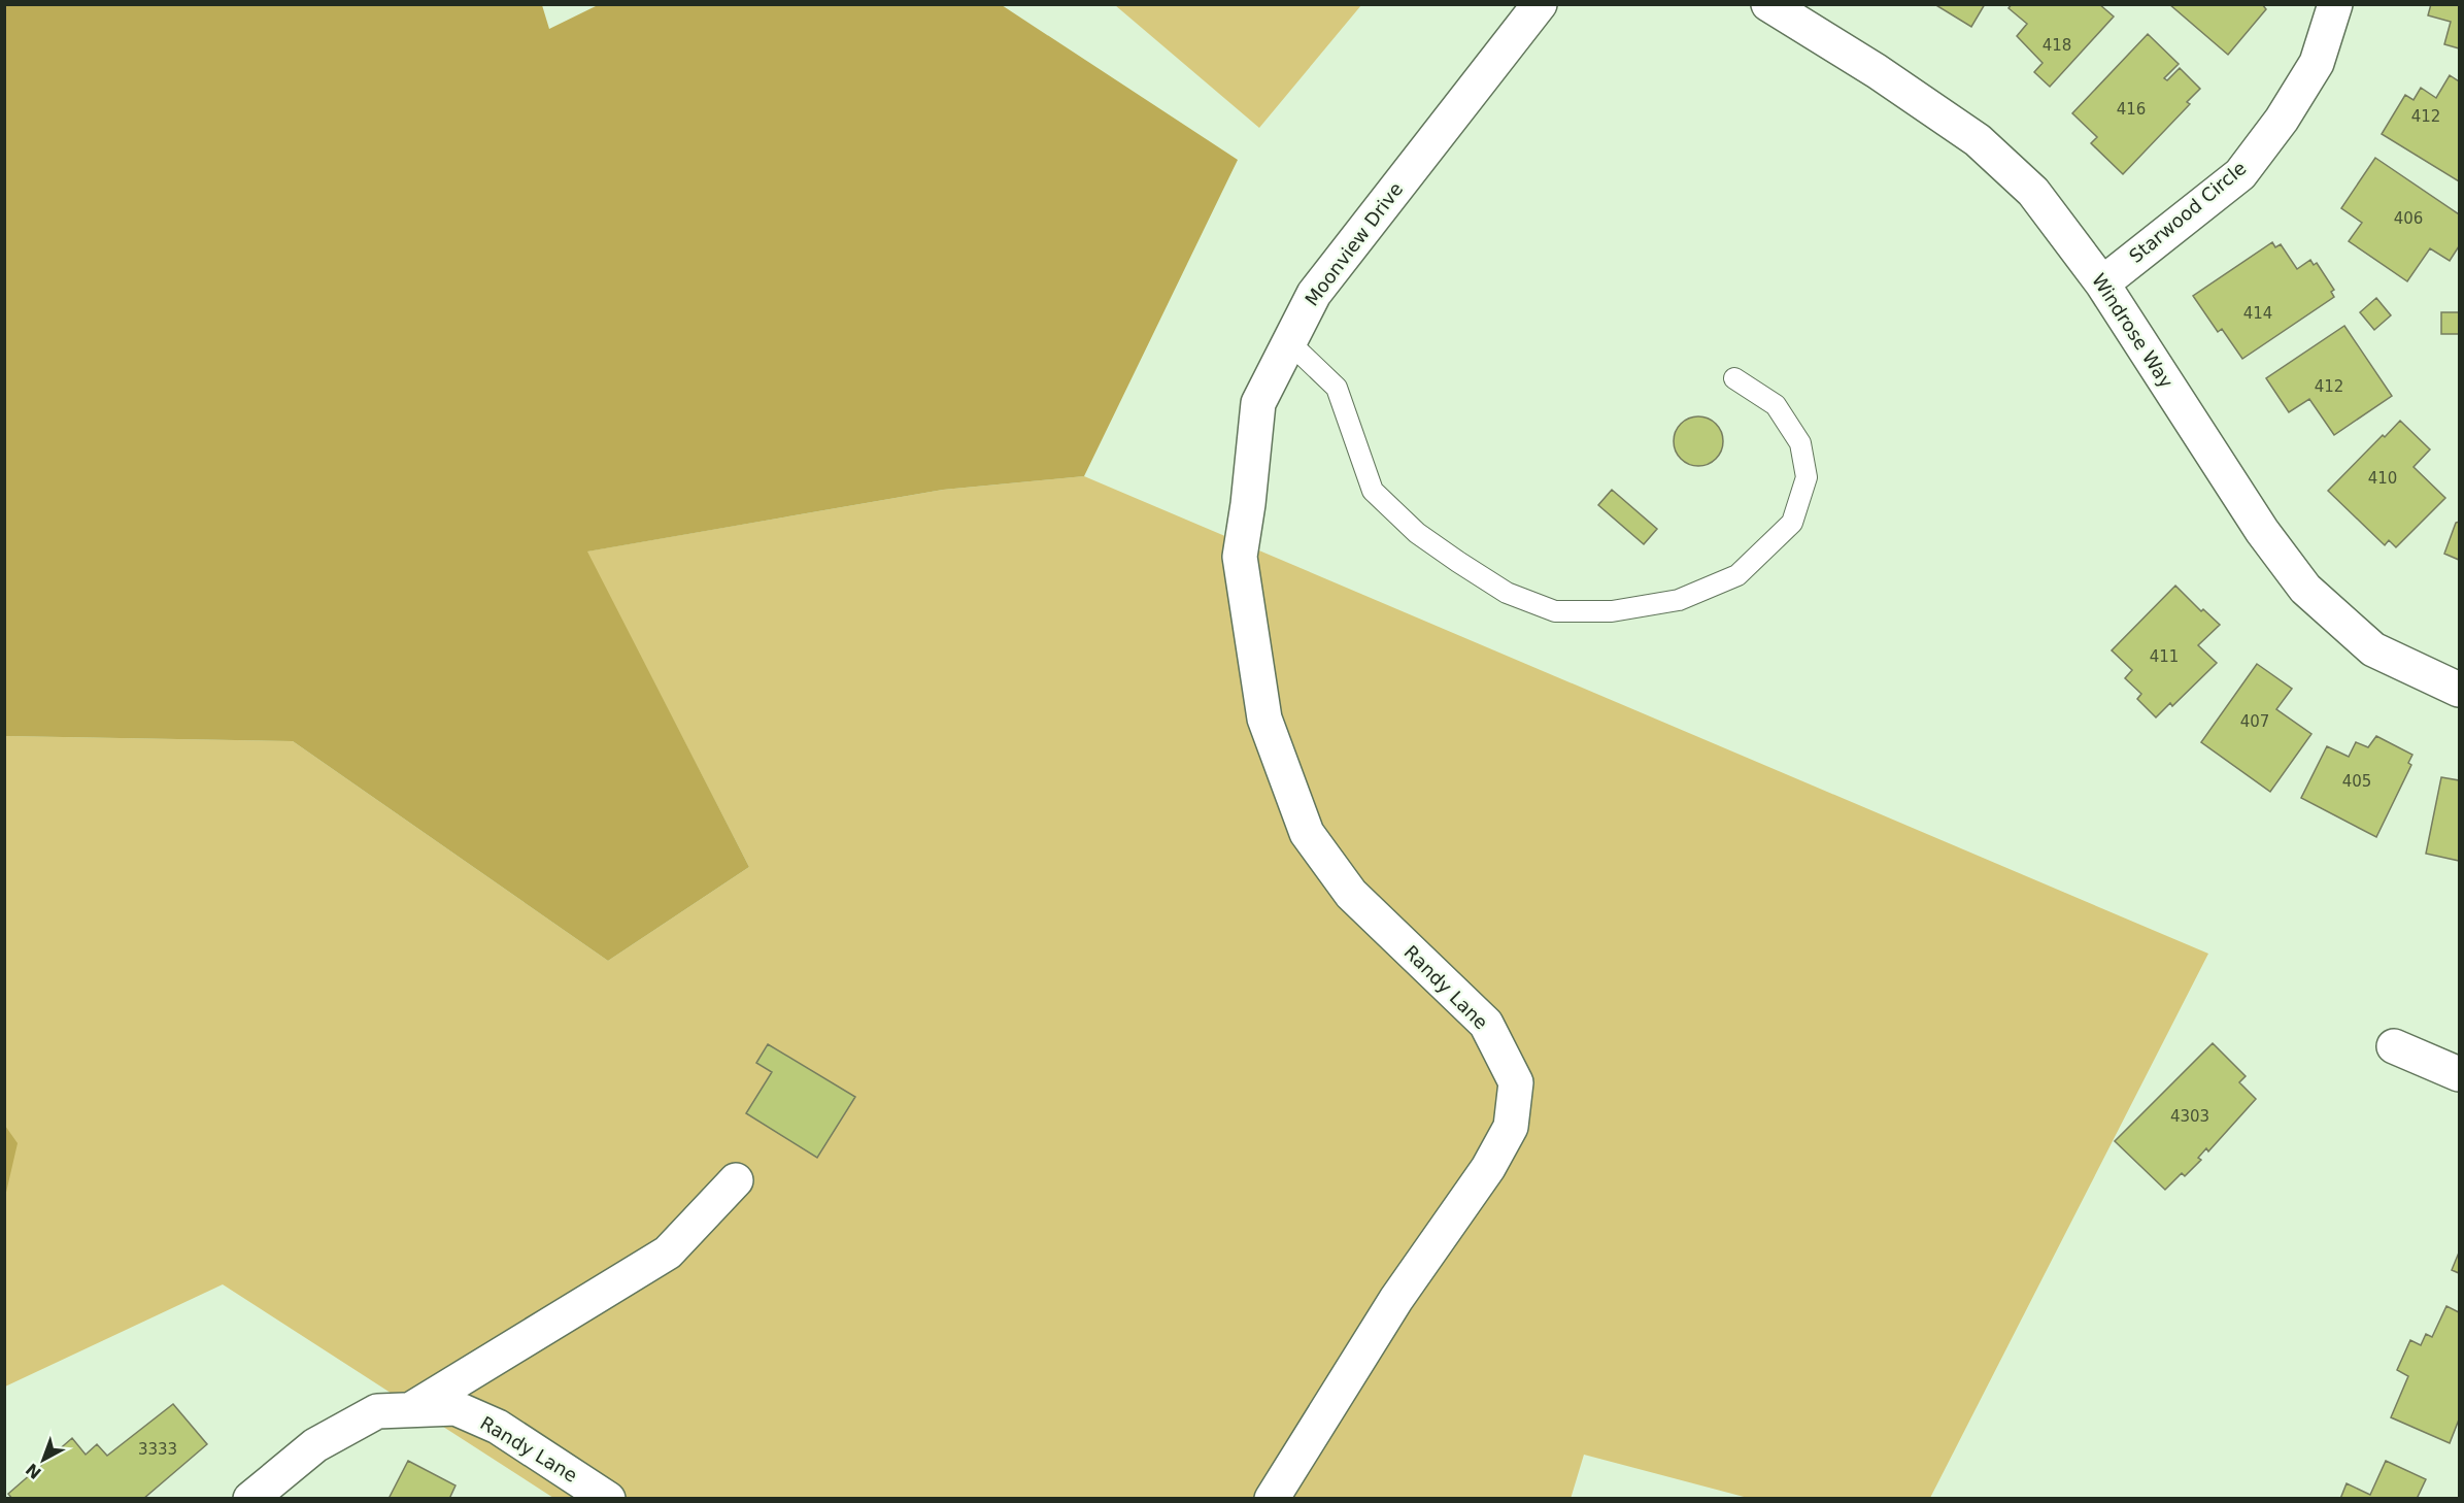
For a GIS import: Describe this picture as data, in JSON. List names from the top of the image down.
{
  "streets": {
    "street": [
      "Starwood Circle",
      "Moonview Drive",
      "Windrose Way",
      "Randy Lane"
    ]
  },
  "crossings": [
    ["Starwood Circle", "Windrose Way"],
    ["Moonview Drive", "Randy Lane"]
  ],
  "house_numbers": [
    "418",
    "416",
    "412",
    "406",
    "414",
    "412",
    "410",
    "411",
    "407",
    "405",
    "4303",
    "3333"
  ],
  "north": "bottom left"
}
